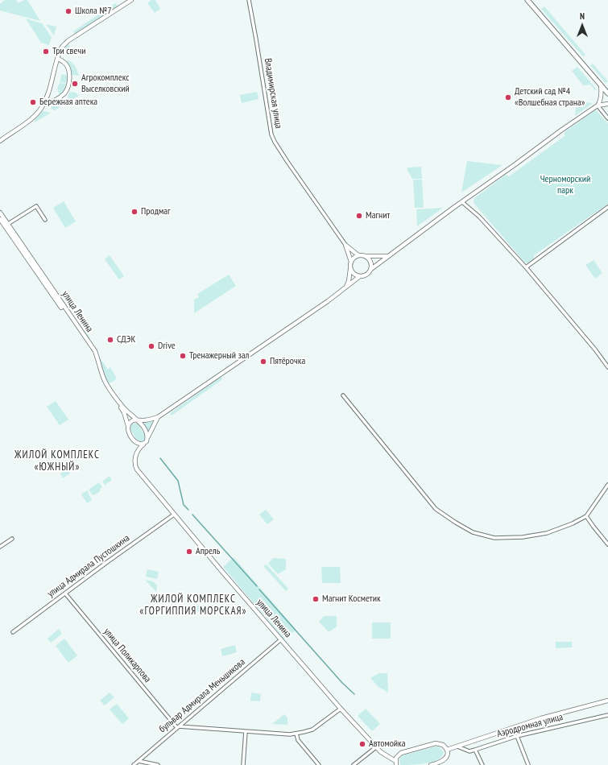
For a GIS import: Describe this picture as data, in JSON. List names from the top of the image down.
{
  "streets": {
    "street": [
      "Владимирская улица",
      "улица Ленина",
      "улица Адмирала Пустошкина",
      "улица Поликарпова",
      "бульвар Адмирала Меньшикова",
      "Аэродромная улица"
    ]
  },
  "crossings": [
    ["улица Ленина", "улица Адмирала Пустошкина"],
    ["улица Ленина", "бульвар Адмирала Меньшикова"],
    ["улица Адмирала Пустошкина", "улица Поликарпова"],
    ["улица Поликарпова", "бульвар Адмирала Меньшикова"]
  ],
  "districts": ["ЖИЛОЙ КОМПЛЕКС «ЮЖНЫЙ»", "ЖИЛОЙ КОМПЛЕКС «ГОРГИППИЯ МОРСКАЯ»"],
  "parks": ["Черноморский парк"],
  "places": [
    "Школа №7",
    "Три свечи",
    "Агрокомплекс Выселковский",
    "Детский сад №4 «Волшебная страна»",
    "Бережная аптека",
    "Продмаг",
    "Магнит",
    "СДЭК",
    "Drive",
    "Тренажерный зал",
    "Пятёрочка",
    "Апрель",
    "Магнит Косметик",
    "Автомойка"
  ],
  "north": "top"
}
